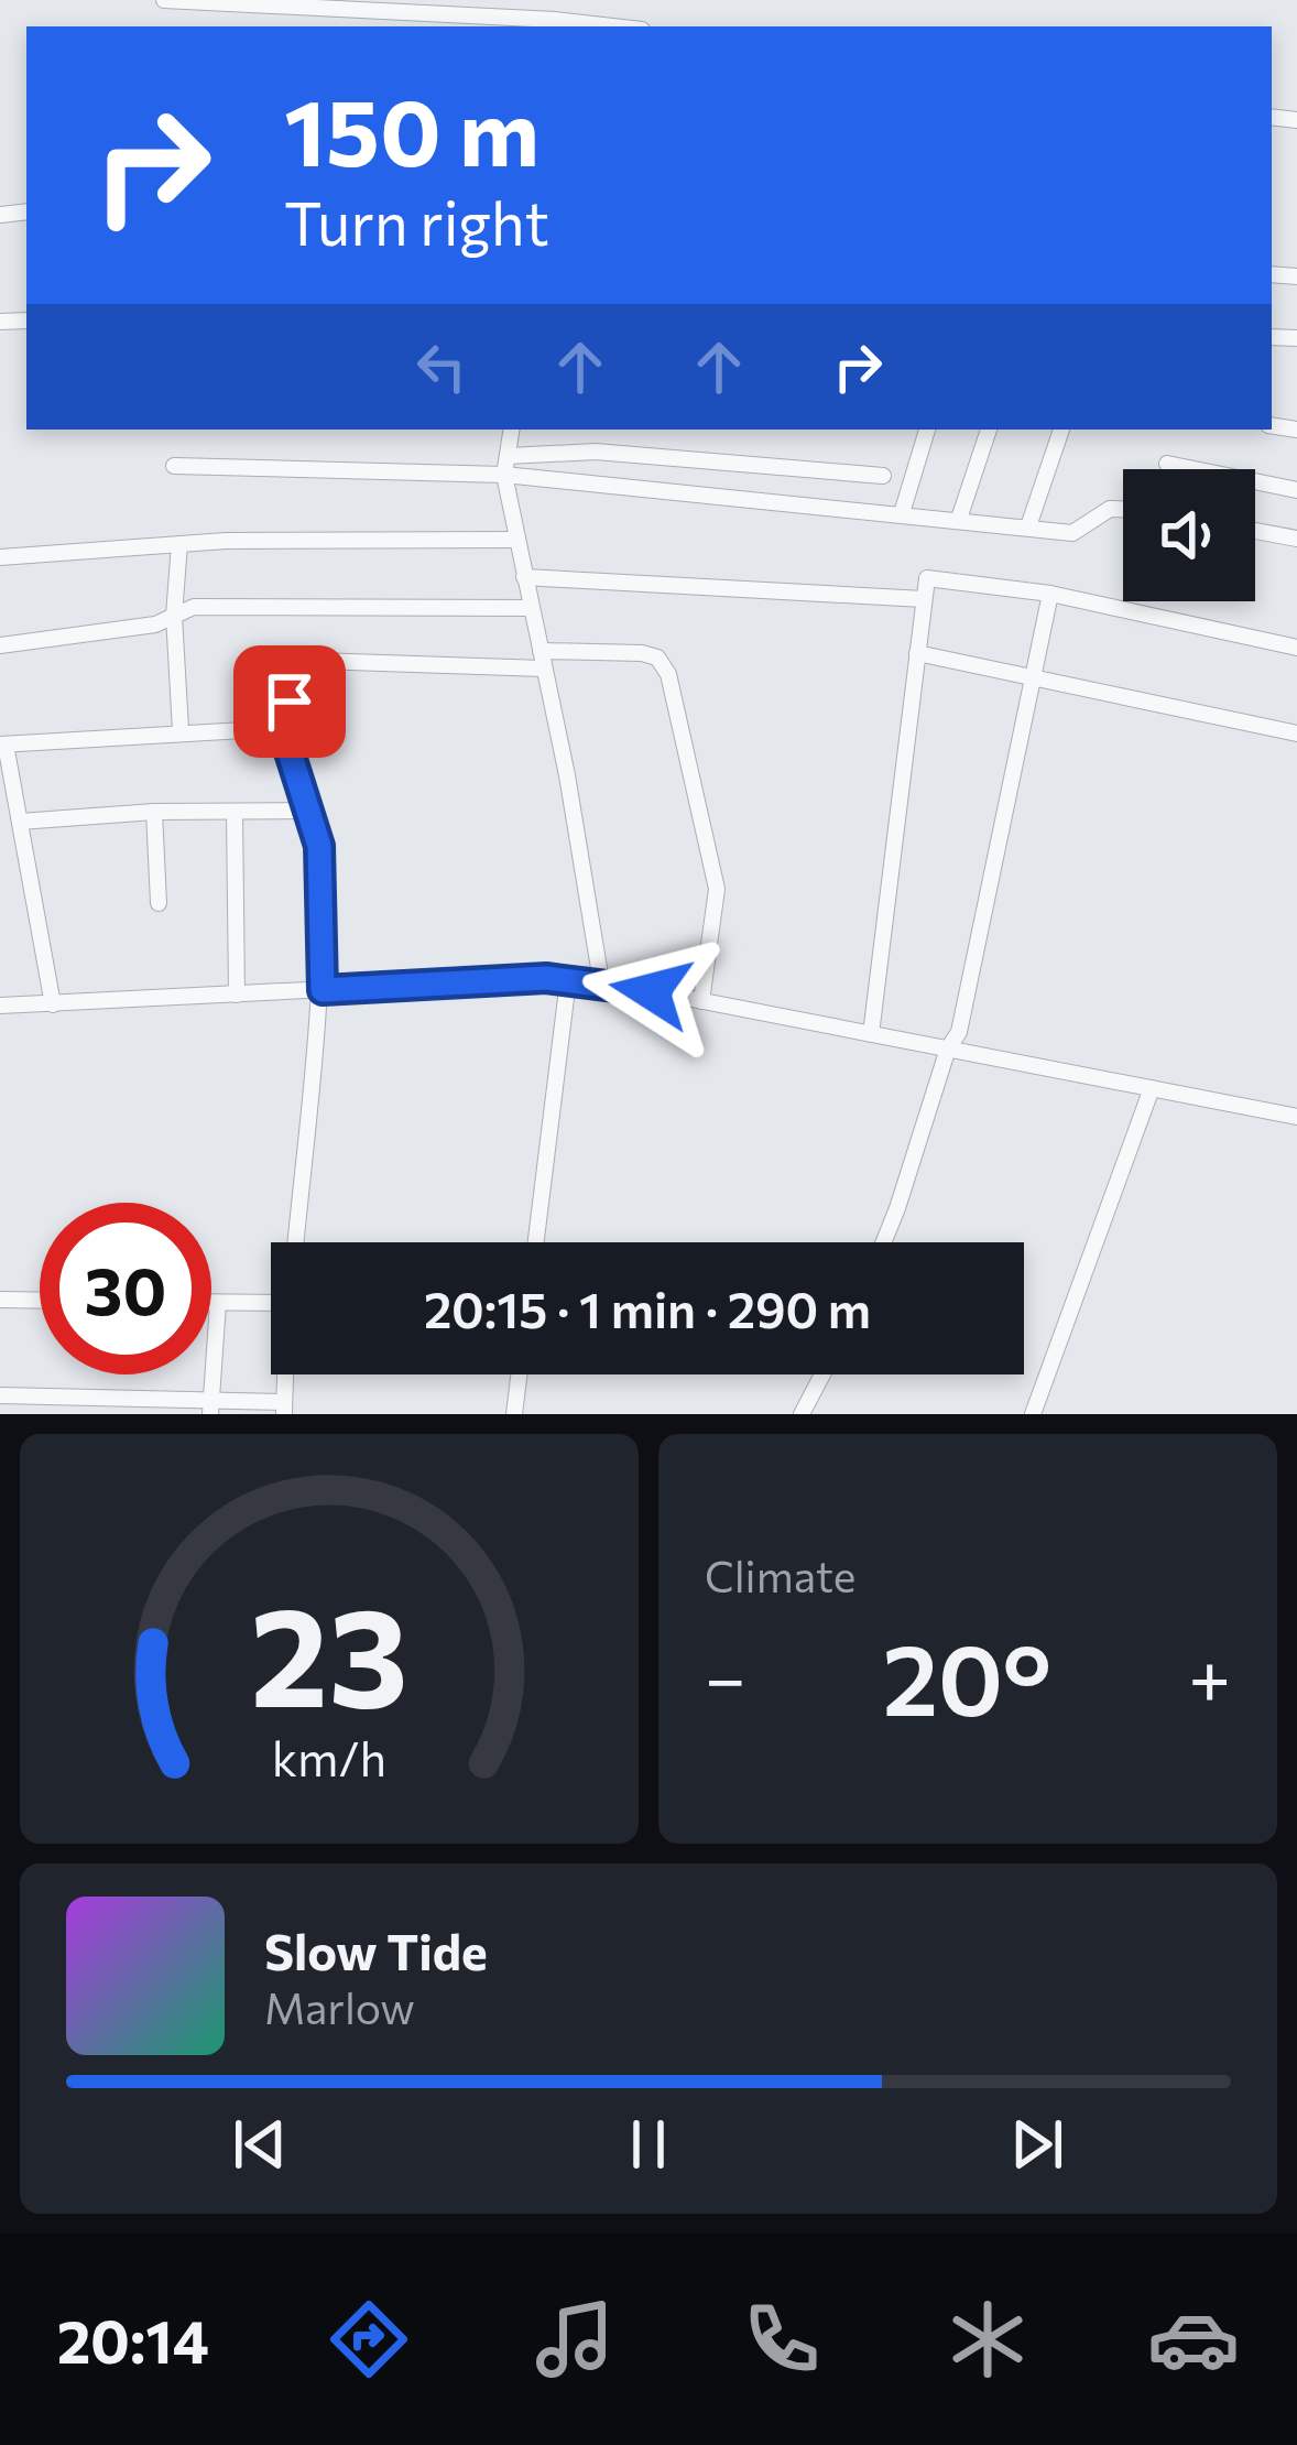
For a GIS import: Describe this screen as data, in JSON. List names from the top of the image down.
{
  "page": {
    "turn": ["150 m", "Turn right"],
    "limit": "30",
    "trip": "20:15 · 1 min · 290 m",
    "tile": "Climate",
    "heat": ["−", "20°", "+"],
    "song": ["Slow Tide", "Marlow"],
    "tabs": "20:14",
    "gauge": ["23", "km/h"]
  }
}
